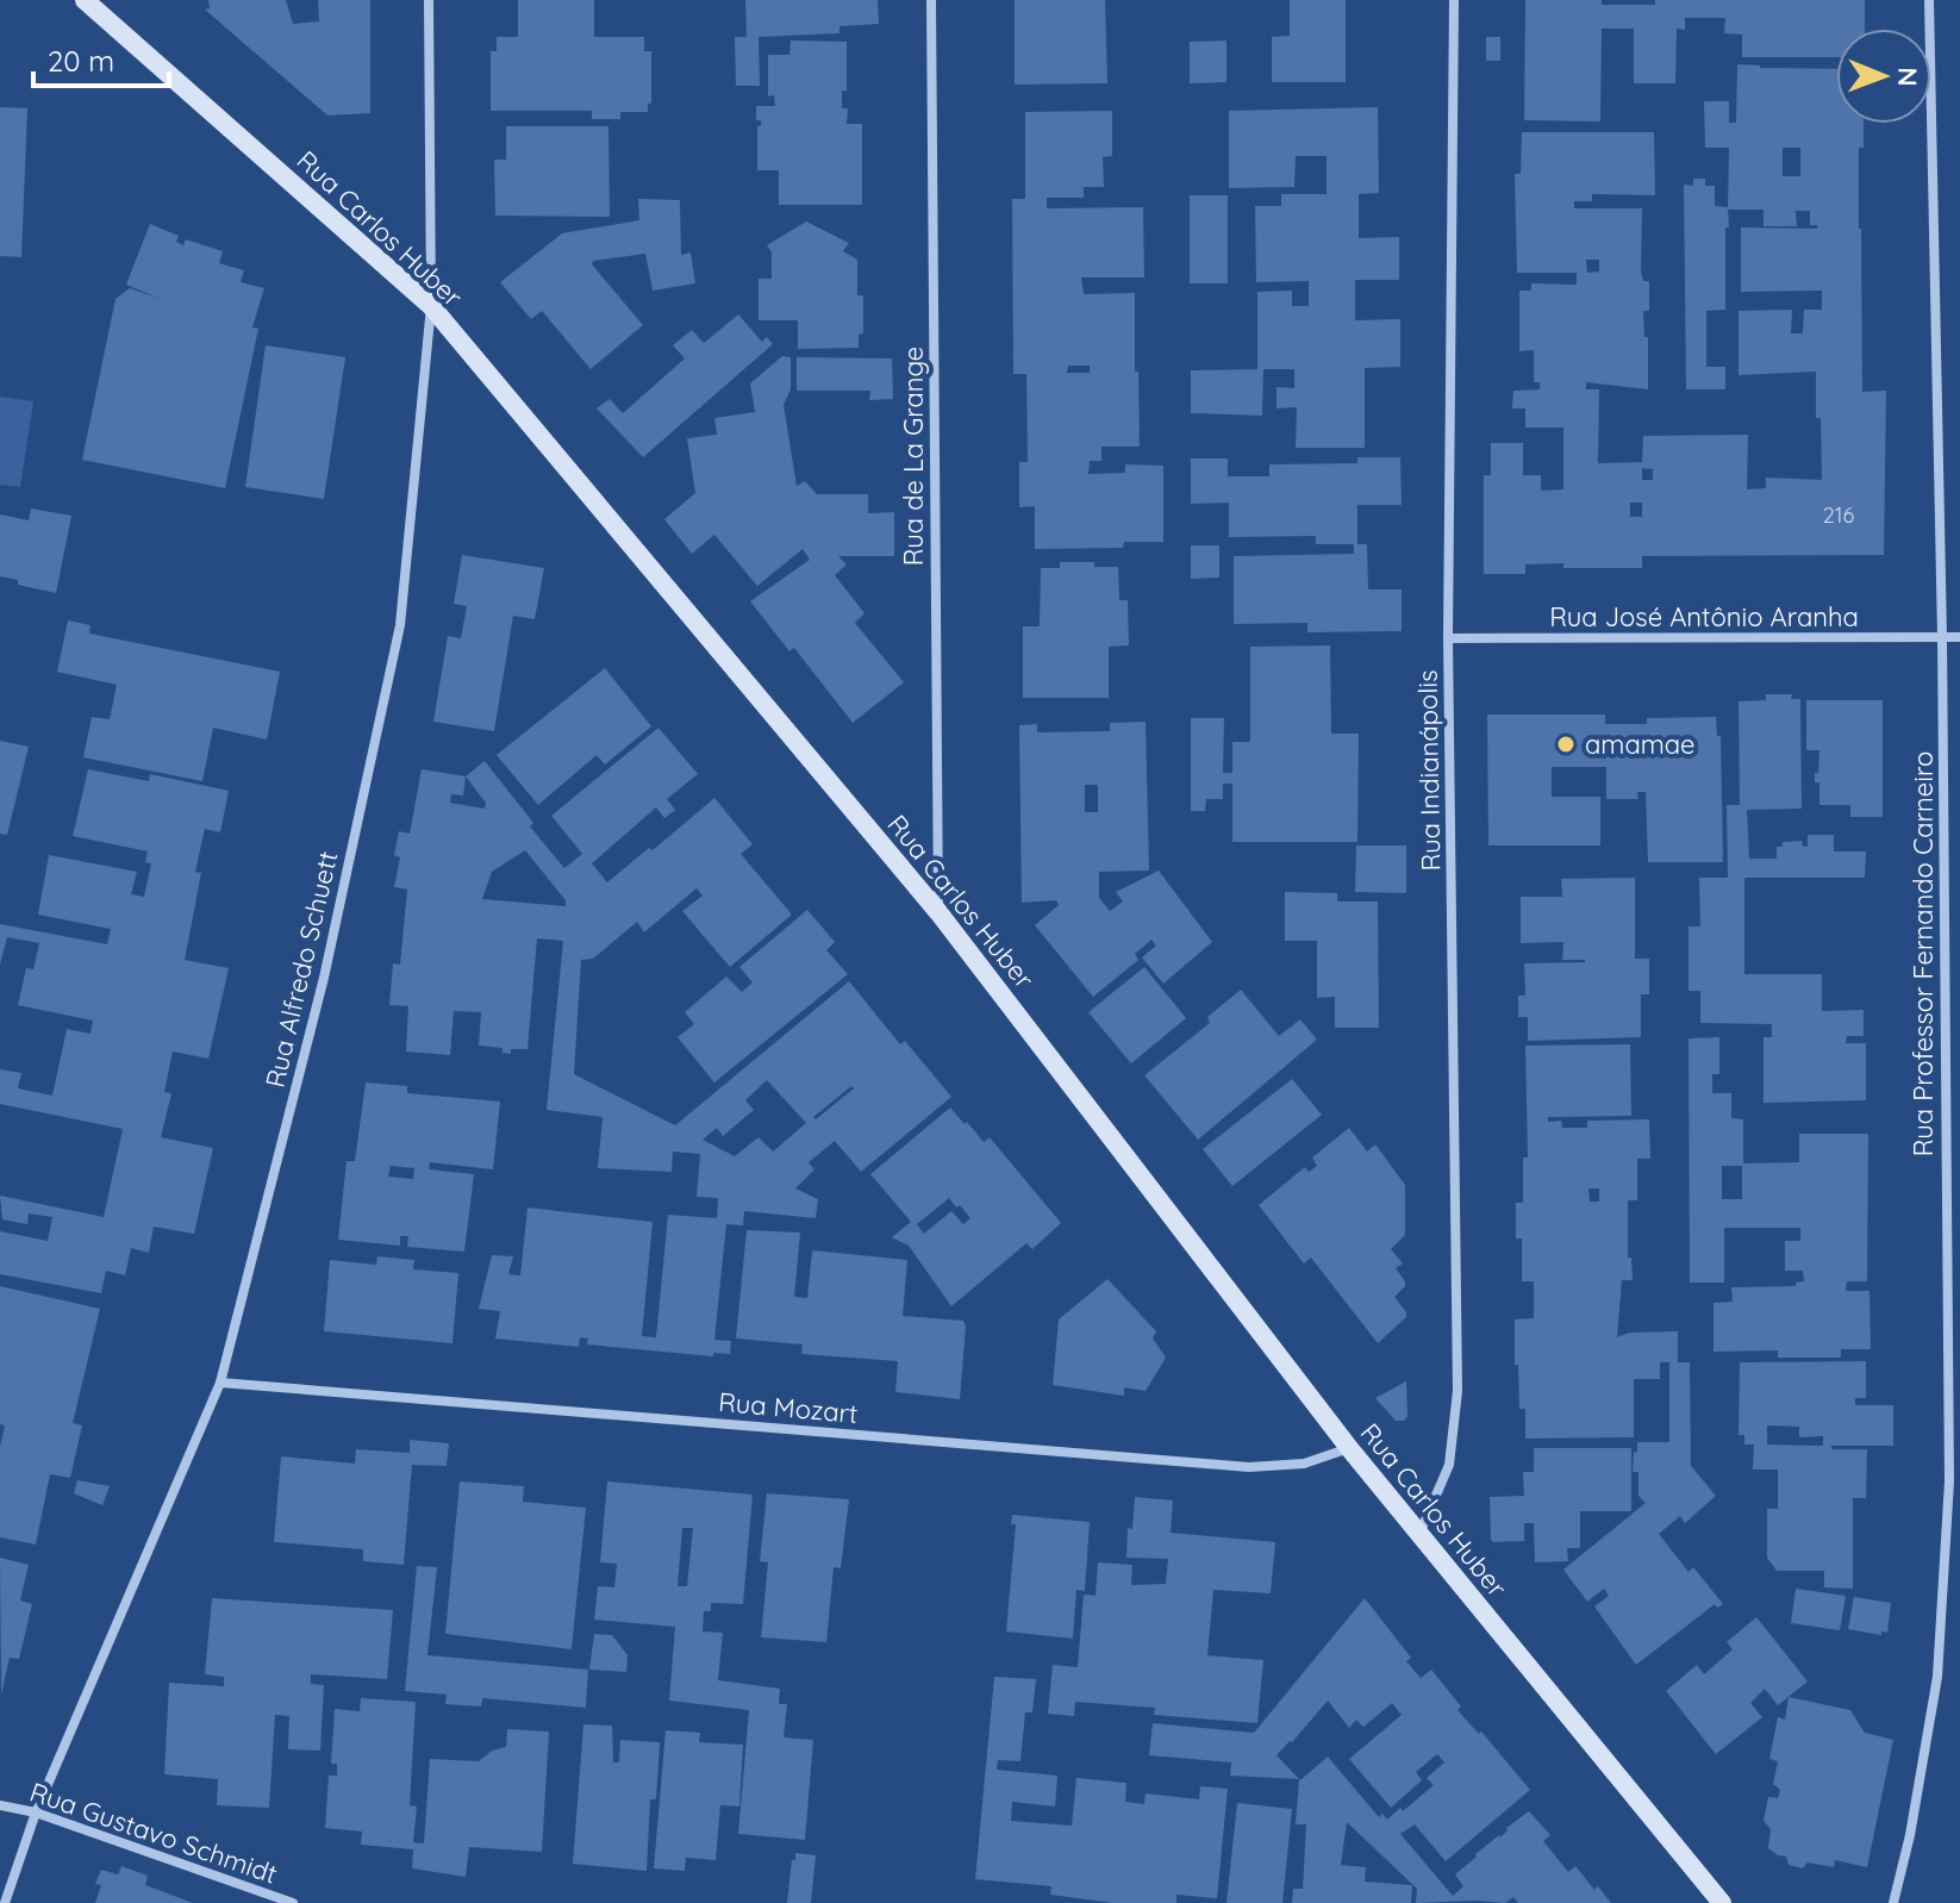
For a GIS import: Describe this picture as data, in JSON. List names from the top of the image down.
{
  "streets": {
    "main road": ["Rua Carlos Huber"],
    "street": [
      "Rua de La Grange",
      "Rua José Antônio Aranha",
      "Rua Indianápolis",
      "Rua Professor Fernando Carneiro",
      "Rua Alfredo Schuett",
      "Rua Mozart",
      "Rua Gustavo Schmidt"
    ]
  },
  "crossings": [
    ["Rua Carlos Huber", "Rua de La Grange"],
    ["Rua Carlos Huber", "Rua Indianápolis"],
    ["Rua Carlos Huber", "Rua Alfredo Schuett"],
    ["Rua Carlos Huber", "Rua Mozart"],
    ["Rua José Antônio Aranha", "Rua Indianápolis"],
    ["Rua José Antônio Aranha", "Rua Professor Fernando Carneiro"],
    ["Rua Alfredo Schuett", "Rua Mozart"],
    ["Rua Alfredo Schuett", "Rua Gustavo Schmidt"]
  ],
  "places": ["amamae"],
  "house_numbers": ["216"],
  "scale_bar": "20 m",
  "north": "right"
}
